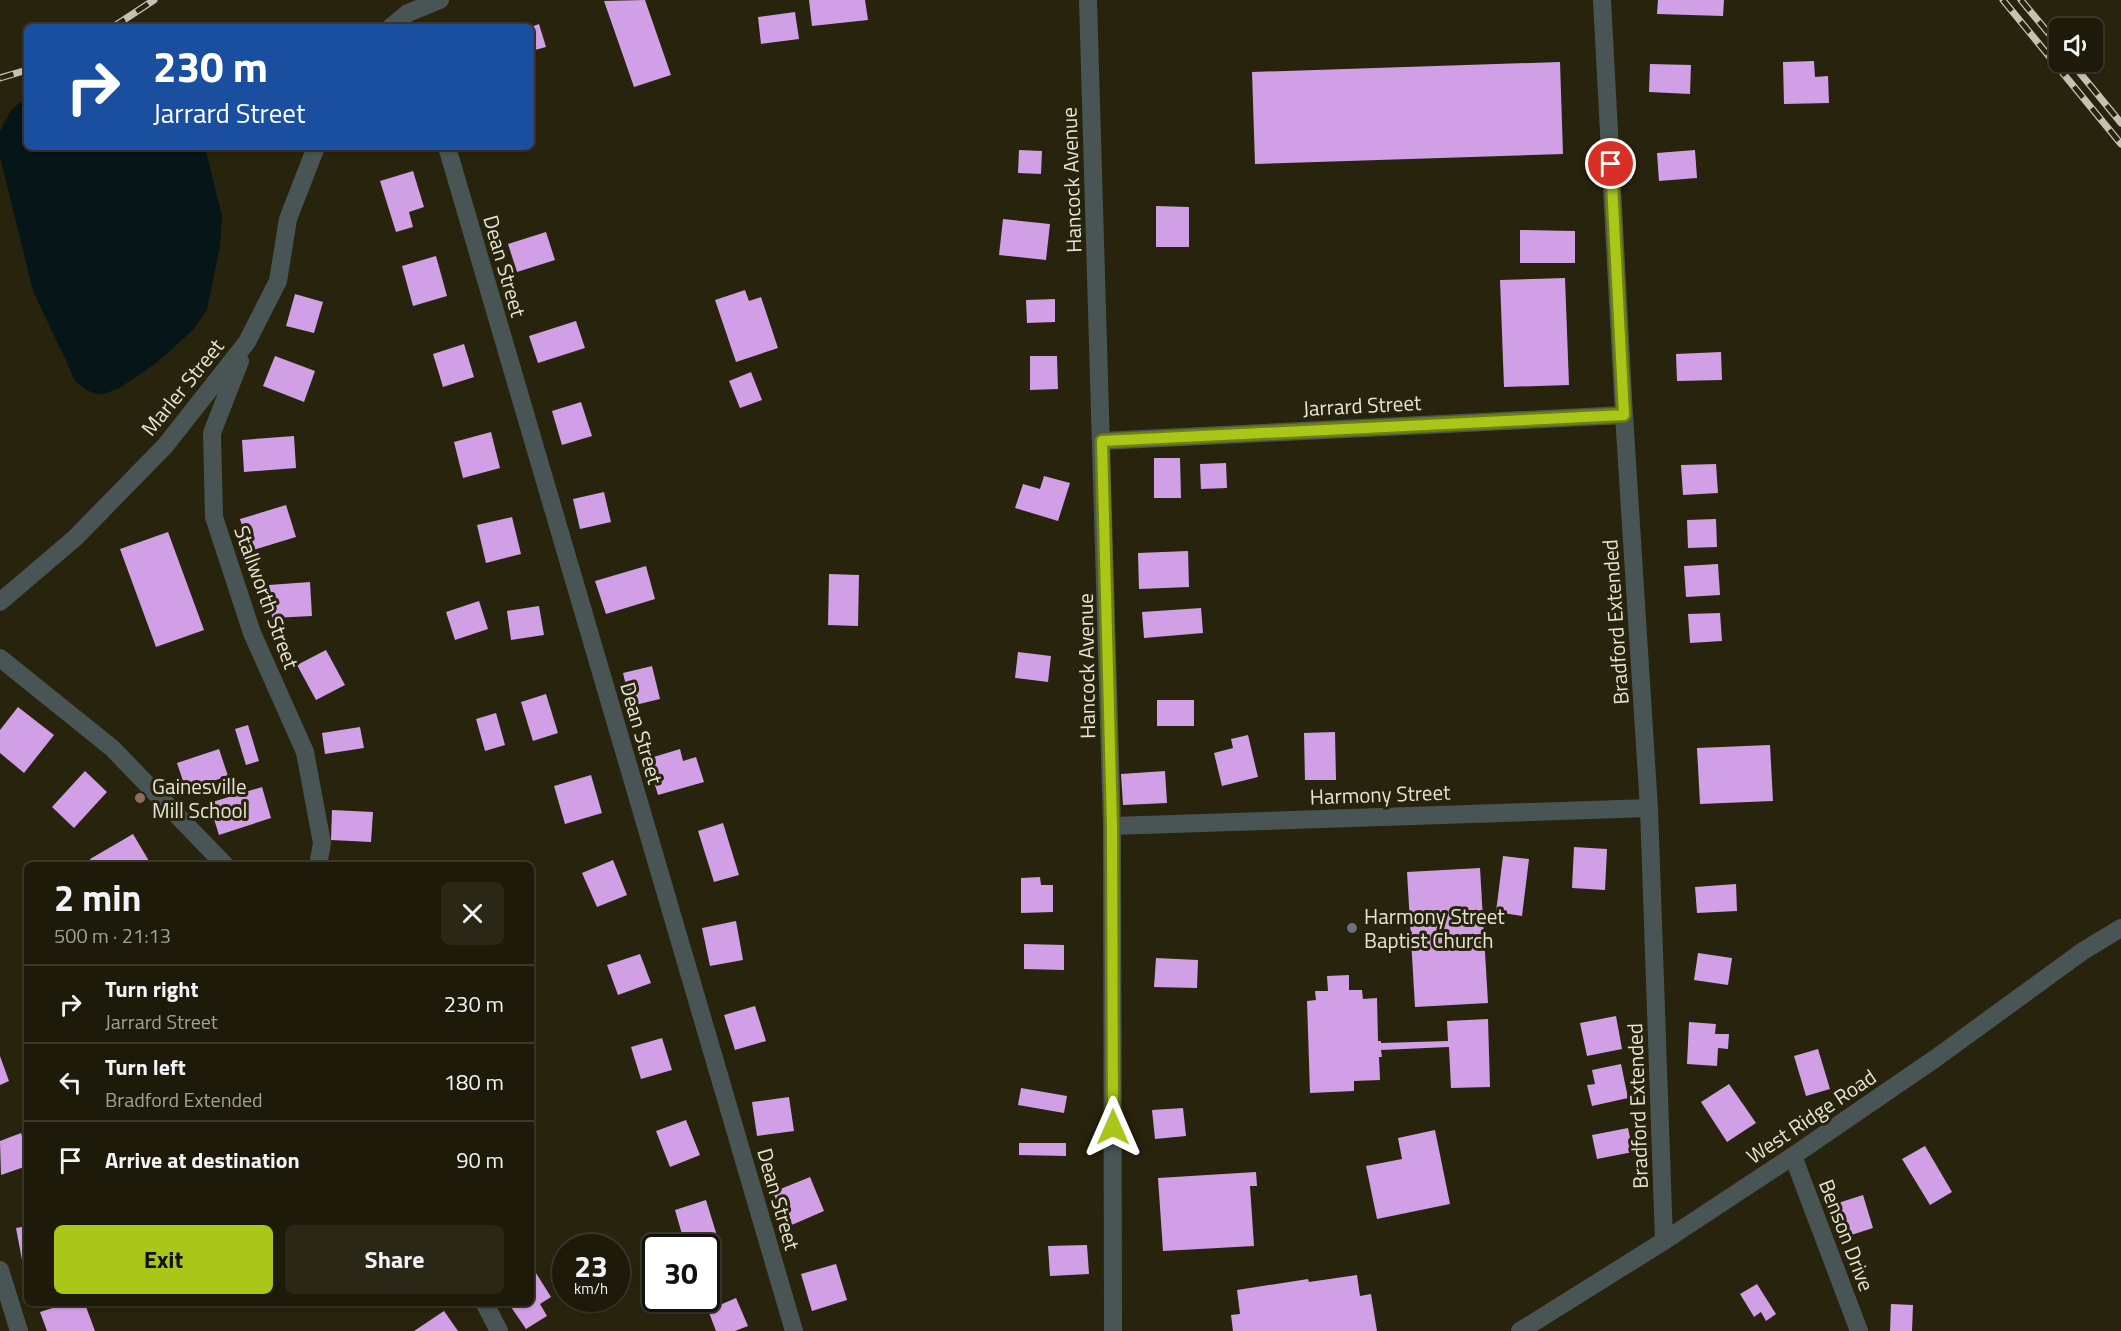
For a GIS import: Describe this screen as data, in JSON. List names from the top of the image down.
{
  "streets": {
    "street": [
      "Hancock Avenue",
      "Dean Street",
      "Marler Street",
      "Jarrard Street",
      "Stallworth Street",
      "Bradford Extended",
      "Harmony Street",
      "West Ridge Road",
      "Benson Drive"
    ]
  },
  "crossings": [
    ["Hancock Avenue", "Jarrard Street"],
    ["Hancock Avenue", "Harmony Street"],
    ["Marler Street", "Stallworth Street"],
    ["Jarrard Street", "Bradford Extended"],
    ["Bradford Extended", "Harmony Street"],
    ["Bradford Extended", "West Ridge Road"],
    ["West Ridge Road", "Benson Drive"]
  ],
  "places": ["Gainesville Mill School", "Harmony Street Baptist Church"],
  "page": {
    "turn": ["230 m", "Jarrard Street"],
    "heading": ["2 min", "500 m · 21:13"],
    "list": [
      {
        "name": "Turn right",
        "note": "Jarrard Street",
        "value": "230 m"
      },
      {
        "name": "Turn left",
        "note": "Bradford Extended",
        "value": "180 m"
      },
      {
        "name": "Arrive at destination",
        "value": "90 m"
      }
    ],
    "buttons": ["Exit", "Share"],
    "speed": "23 km/h",
    "limit": "30"
  }
}
